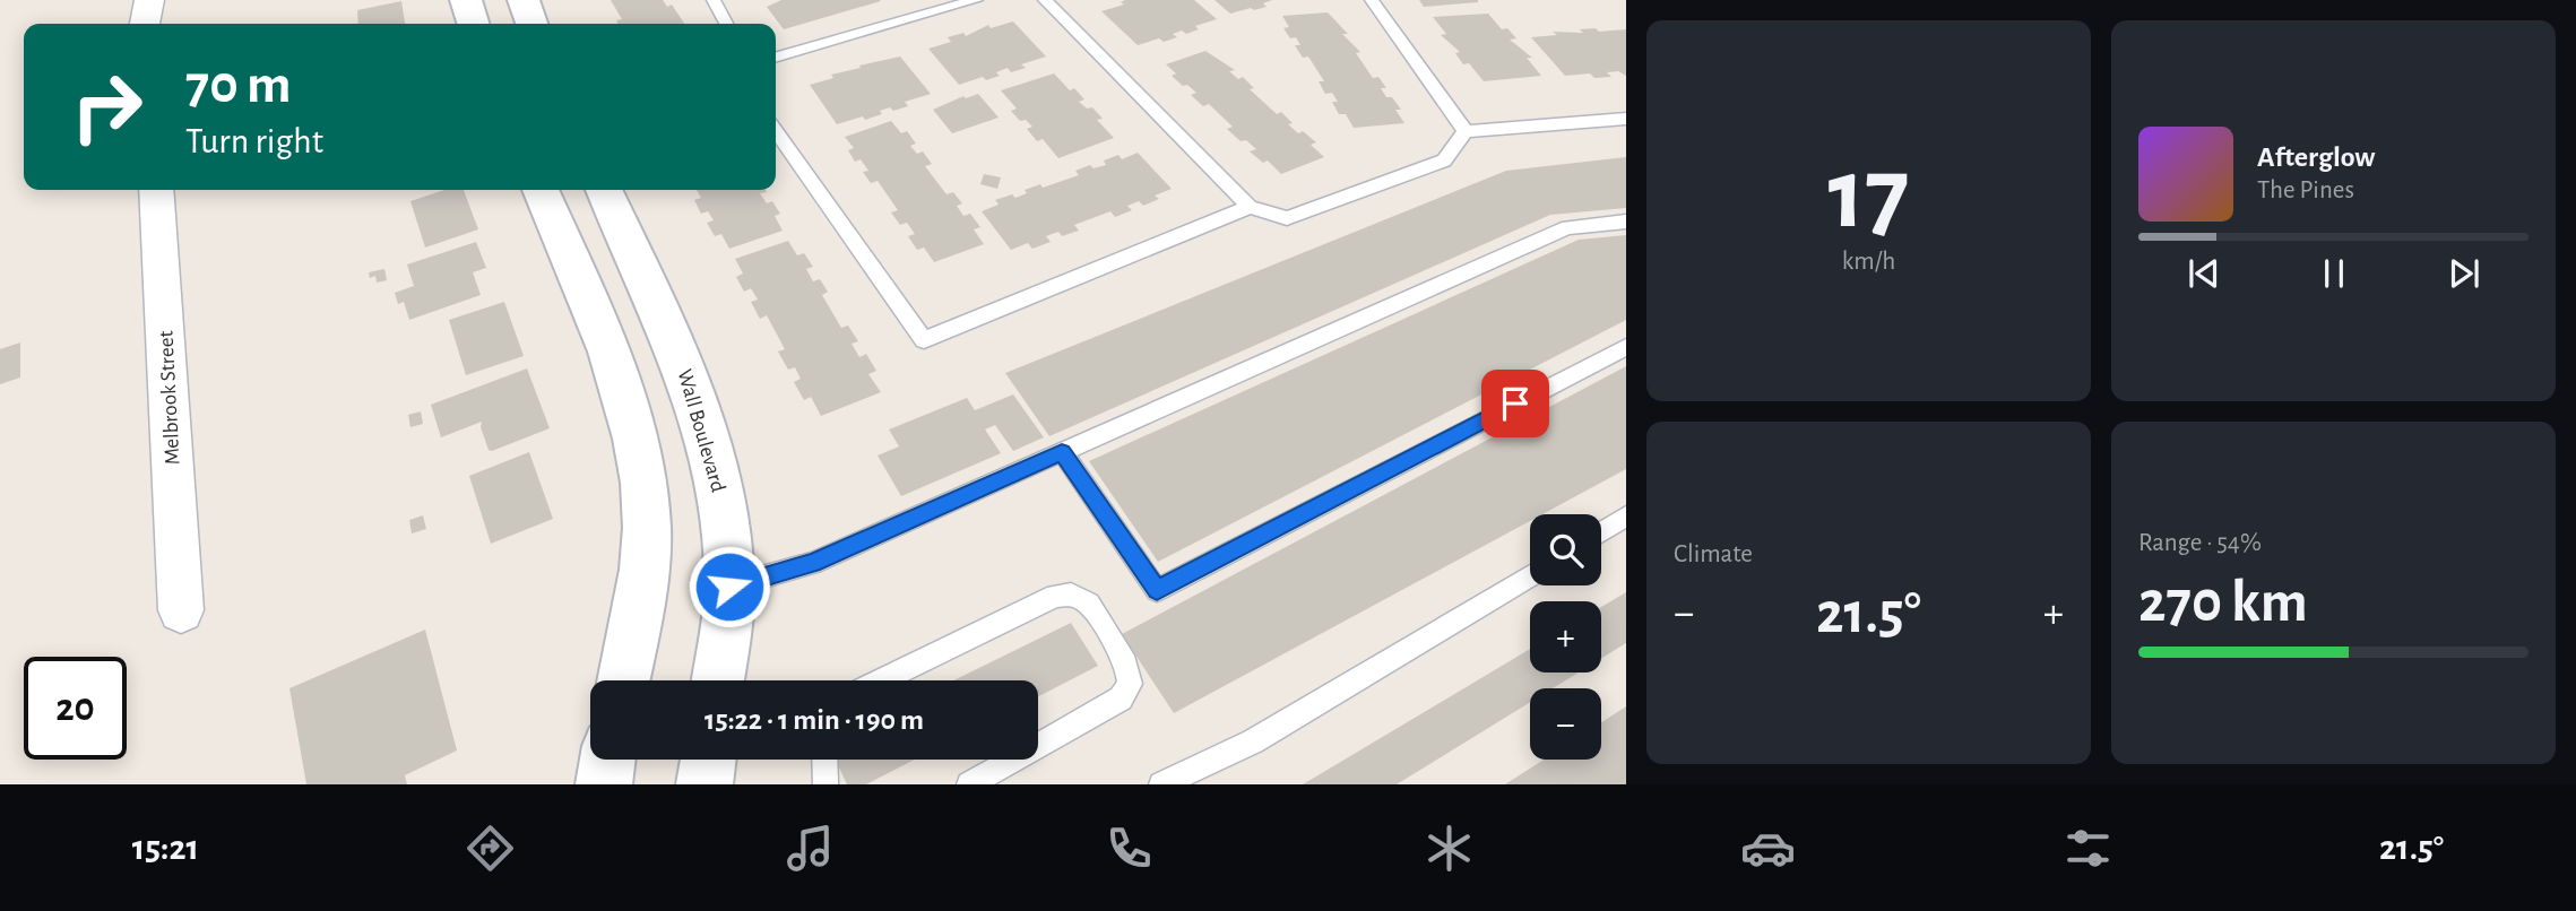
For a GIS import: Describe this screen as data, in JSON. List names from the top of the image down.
{
  "streets": {
    "street": ["Melbrook Street", "Wall Boulevard"]
  },
  "page": {
    "tile": [
      ["17", "km/h"],
      "Climate",
      ["Range · 54%", "270 km"]
    ],
    "turn": ["70 m", "Turn right"],
    "song": ["Afterglow", "The Pines"],
    "map_buttons": ["+", "−"],
    "heat": ["−", "21.5°", "+"],
    "limit": "20",
    "trip": "15:22 · 1 min · 190 m",
    "tabs": ["15:21", "21.5°"]
  }
}
